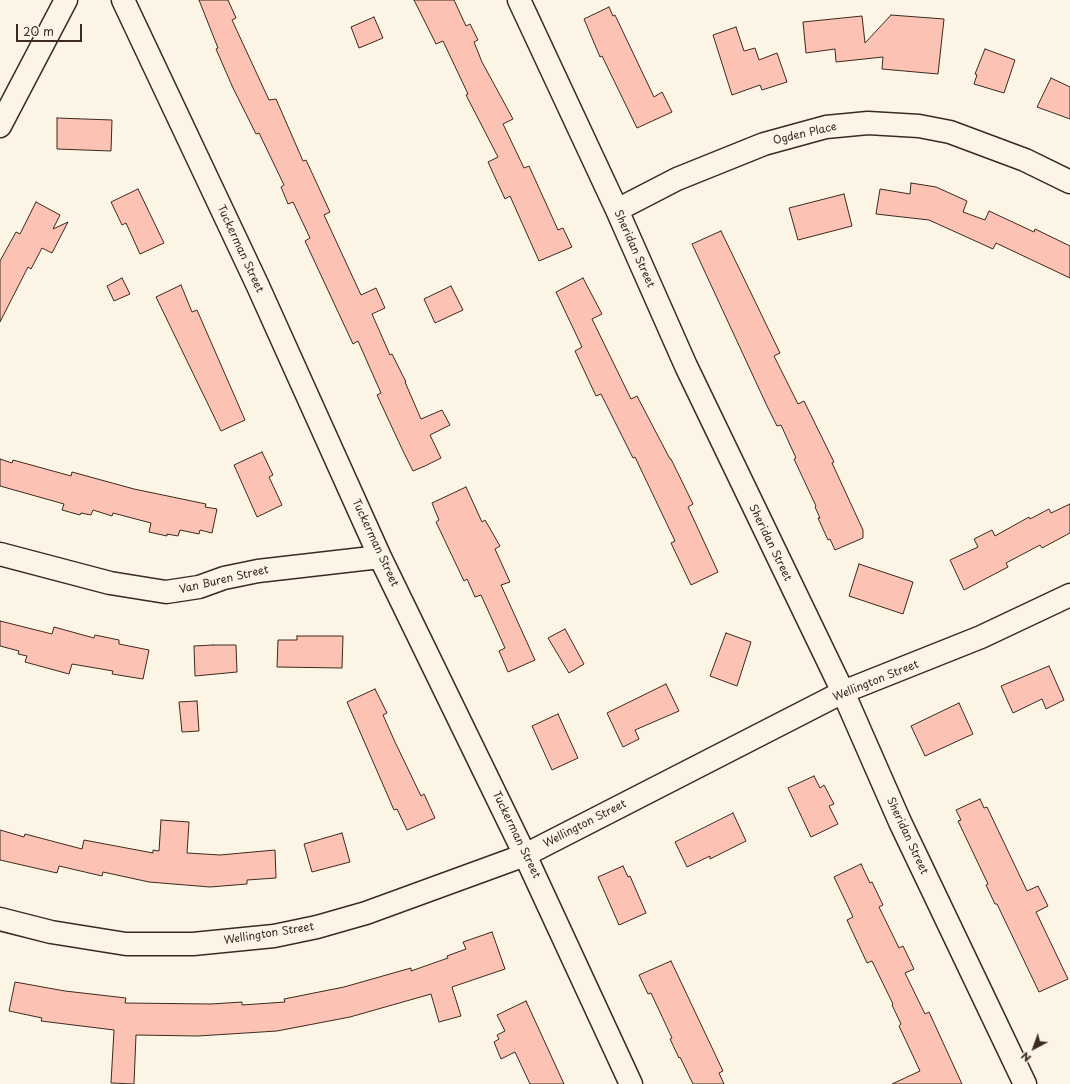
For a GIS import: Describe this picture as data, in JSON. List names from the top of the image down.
{
  "streets": {
    "street": [
      "Ogden Place",
      "Tuckerman Street",
      "Sheridan Street",
      "Van Buren Street",
      "Wellington Street"
    ]
  },
  "crossings": [
    ["Ogden Place", "Sheridan Street"],
    ["Tuckerman Street", "Van Buren Street"],
    ["Tuckerman Street", "Wellington Street"],
    ["Sheridan Street", "Wellington Street"]
  ],
  "scale_bar": "20 m",
  "north": "bottom left"
}
